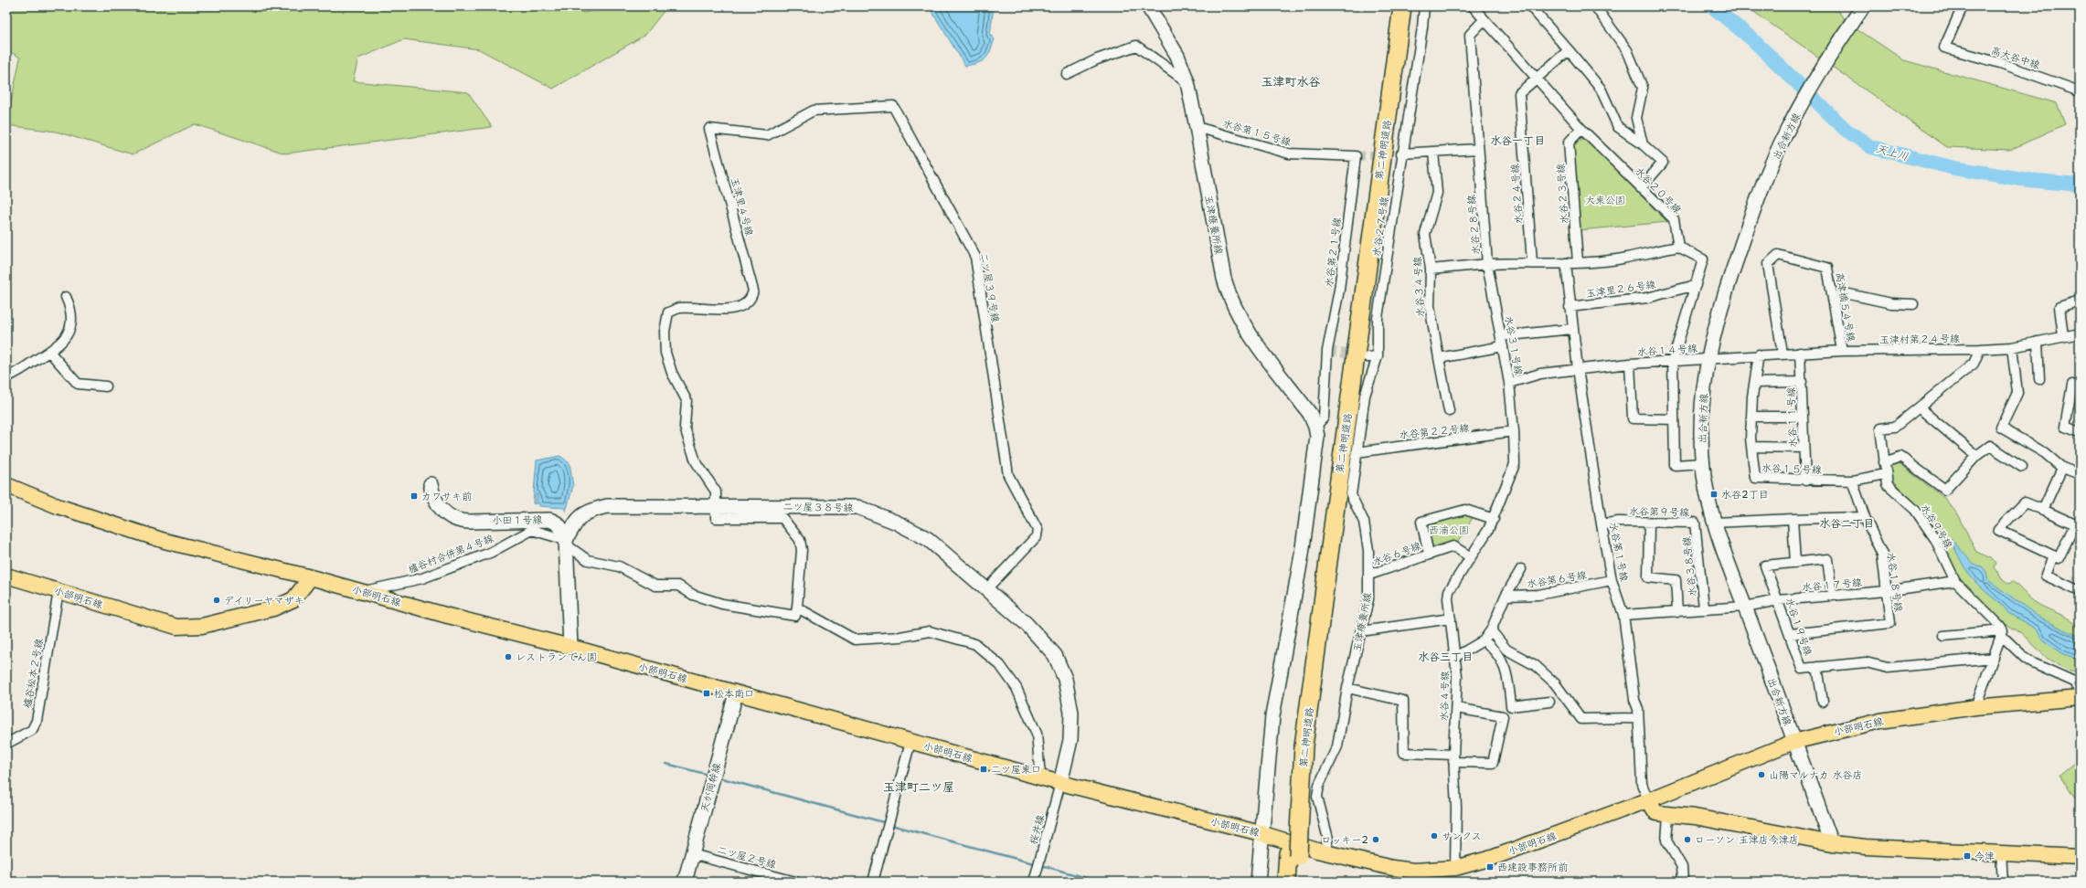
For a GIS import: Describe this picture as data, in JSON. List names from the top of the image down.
{
  "streets": {
    "highway": ["第二神明道路"],
    "main road": ["小部明石線"],
    "street": [
      "高大谷中線",
      "水谷第１５号線",
      "出合新方線",
      "水谷２０号線",
      "水谷２４号線",
      "水谷２３号線",
      "玉津里４号線",
      "玉津療養所線",
      "水谷２８号線",
      "水谷２７号線",
      "水谷第２１号線",
      "水谷３４号線",
      "二ツ屋３９号線",
      "玉津里２６号線",
      "高津橋５４号線",
      "玉津村第２４号線",
      "水谷３１号線",
      "水谷１４号線",
      "水谷１１号線",
      "水谷第２２号線",
      "水谷１５号線",
      "二ツ屋３８号線",
      "水谷第９号線",
      "小田１号線",
      "水谷９号線",
      "水谷第１号線",
      "櫨谷村合併第４号線",
      "水谷６号線",
      "水谷３８号線",
      "水谷第６号線",
      "水谷１８号線",
      "水谷１７号線",
      "水谷１９号線",
      "櫨谷松本２号線",
      "水谷４号線",
      "天が岡幹線",
      "桜井線",
      "二ツ屋２号線"
    ]
  },
  "crossings": [
    ["水谷第１５号線", "玉津療養所線"],
    ["水谷第１５号線", "水谷第２１号線"],
    ["出合新方線", "水谷１４号線"],
    ["出合新方線", "水谷１７号線"],
    ["出合新方線", "小部明石線"],
    ["水谷２０号線", "水谷２４号線"],
    ["水谷２０号線", "水谷２３号線"],
    ["水谷２０号線", "水谷２８号線"],
    ["水谷２４号線", "水谷２８号線"],
    ["水谷２３号線", "水谷２８号線"],
    ["玉津里４号線", "二ツ屋３９号線"],
    ["玉津里４号線", "二ツ屋３８号線"],
    ["玉津療養所線", "水谷２７号線"],
    ["玉津療養所線", "水谷第２１号線"],
    ["玉津療養所線", "水谷第２２号線"],
    ["玉津療養所線", "水谷６号線"],
    ["玉津療養所線", "小部明石線"],
    ["水谷２８号線", "水谷３１号線"],
    ["水谷２８号線", "水谷第１号線"],
    ["二ツ屋３９号線", "二ツ屋３８号線"],
    ["玉津里２６号線", "水谷第１号線"],
    ["高津橋５４号線", "玉津村第２４号線"],
    ["玉津村第２４号線", "水谷１４号線"],
    ["玉津村第２４号線", "水谷１１号線"],
    ["玉津村第２４号線", "水谷１５号線"],
    ["玉津村第２４号線", "水谷９号線"],
    ["水谷３１号線", "水谷１４号線"],
    ["水谷３１号線", "水谷第２２号線"],
    ["水谷３１号線", "水谷４号線"],
    ["水谷１４号線", "水谷１５号線"],
    ["水谷１４号線", "水谷第１号線"],
    ["水谷１１号線", "水谷１５号線"],
    ["水谷第２２号線", "水谷４号線"],
    ["水谷１５号線", "水谷９号線"],
    ["水谷１５号線", "水谷１８号線"],
    ["二ツ屋３８号線", "小田１号線"],
    ["二ツ屋３８号線", "櫨谷村合併第４号線"],
    ["二ツ屋３８号線", "小部明石線"],
    ["二ツ屋３８号線", "桜井線"],
    ["水谷第９号線", "水谷第１号線"],
    ["水谷第９号線", "水谷３８号線"],
    ["小田１号線", "櫨谷村合併第４号線"],
    ["小田１号線", "小部明石線"],
    ["水谷９号線", "水谷１７号線"],
    ["水谷第１号線", "水谷第６号線"],
    ["水谷第１号線", "水谷１７号線"],
    ["水谷第１号線", "小部明石線"],
    ["櫨谷村合併第４号線", "小部明石線"],
    ["水谷６号線", "水谷４号線"],
    ["水谷３８号線", "水谷１７号線"],
    ["水谷１８号線", "水谷１７号線"],
    ["水谷１８号線", "水谷１９号線"],
    ["水谷１７号線", "水谷１９号線"],
    ["小部明石線", "櫨谷松本２号線"],
    ["小部明石線", "水谷４号線"],
    ["小部明石線", "天が岡幹線"],
    ["小部明石線", "桜井線"],
    ["天が岡幹線", "二ツ屋２号線"]
  ],
  "districts": [
    "玉津町水谷",
    "水谷一丁目",
    "水谷二丁目",
    "水谷三丁目",
    "玉津町二ツ屋"
  ],
  "water": ["天上川"],
  "parks": ["大東公園", "西浦公園"],
  "places": {
    "transit": [
      "水谷2丁目",
      "カワサキ前",
      "松本南口",
      "二ツ屋東口",
      "今津",
      "西建設事務所前"
    ],
    "other": [
      "デイリーヤマザキ",
      "レストランでん園",
      "山陽マルナカ 水谷店",
      "サンクス",
      "ロッキー2",
      "ローソン 玉津店今津店"
    ]
  }
}
